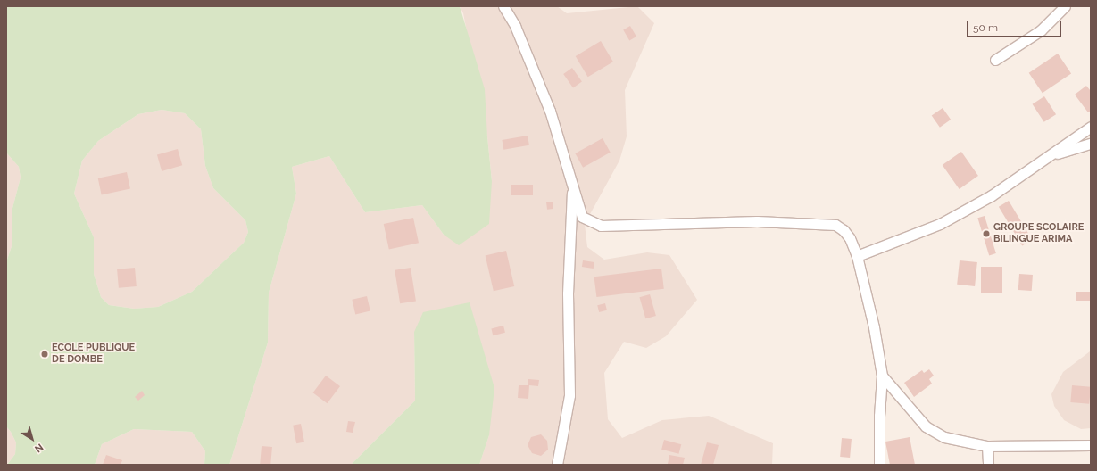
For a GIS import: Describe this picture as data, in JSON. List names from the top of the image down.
{
  "places": ["GROUPE SCOLAIRE BILINGUE ARIMA", "ECOLE PUBLIQUE DE DOMBE"],
  "scale_bar": "50 m",
  "north": "bottom right"
}
